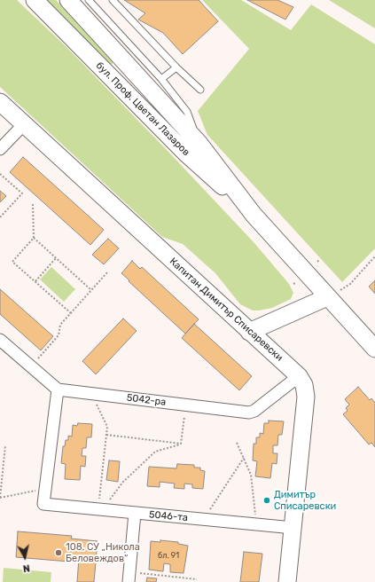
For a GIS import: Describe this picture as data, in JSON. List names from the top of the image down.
{
  "streets": {
    "main road": ["бул. Проф. Цветан Лазаров", "Капитан Димитър Списаревски"],
    "street": ["5042-ра", "5046-та"]
  },
  "crossings": [
    ["Капитан Димитър Списаревски", "5042-ра"],
    ["Капитан Димитър Списаревски", "5046-та"]
  ],
  "places": ["Димитър Списаревски", "108. СУ „Никола Беловеждов“"],
  "house_numbers": ["бл. 91"],
  "north": "bottom"
}
